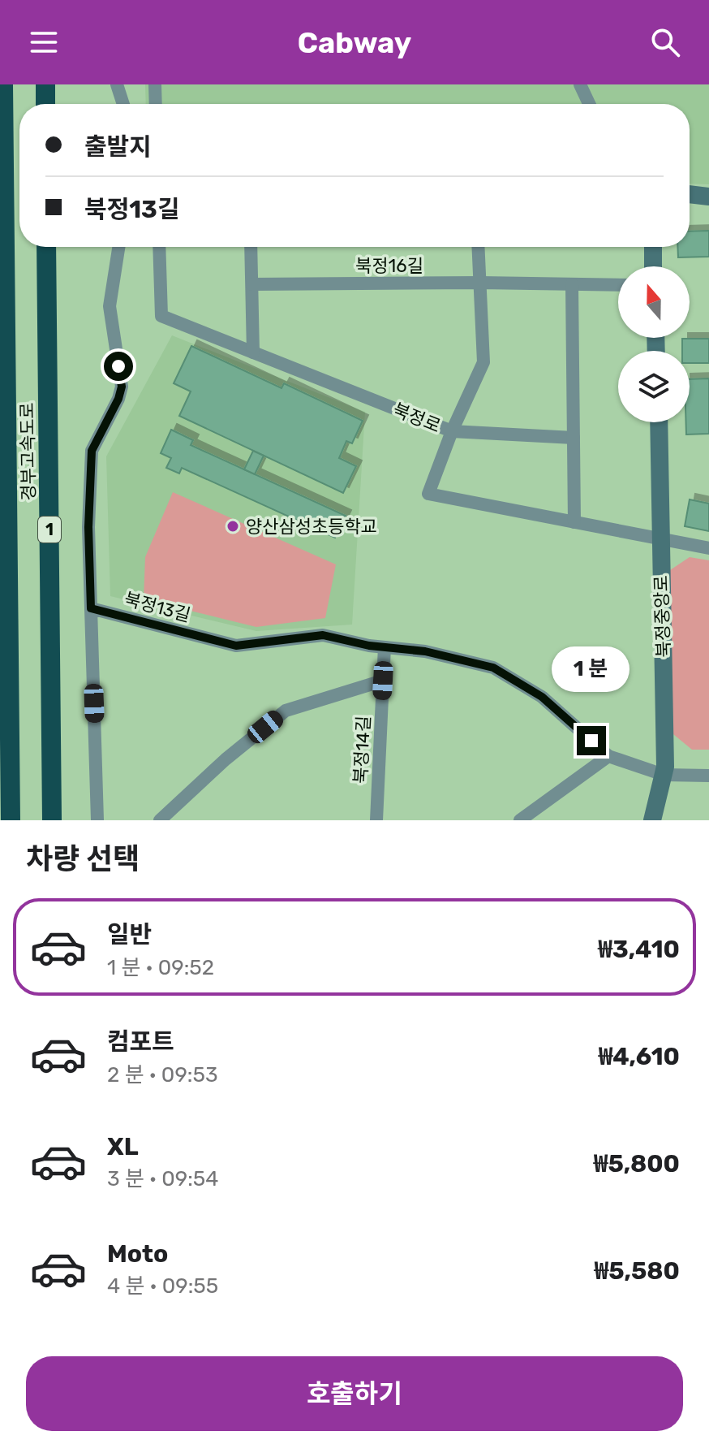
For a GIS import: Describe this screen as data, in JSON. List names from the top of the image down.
{
  "streets": {
    "highway": ["경부고속도로", "1"],
    "street": [
      "북정16길",
      "북정로",
      "북정13길",
      "북정중앙로",
      "북정14길"
    ]
  },
  "crossings": [
    ["북정로", "북정중앙로"],
    ["북정13길", "북정중앙로"]
  ],
  "places": ["양산삼성초등학교"],
  "north": "top",
  "page": {
    "header": "Cabway",
    "banner": ["출발지", "북정13길"],
    "bubble": "1 분",
    "heading": "차량 선택",
    "list": [
      {
        "name": "일반",
        "note": "1 분 · 09:52",
        "value": "₩3,410"
      },
      {
        "name": "컴포트",
        "note": "2 분 · 09:53",
        "value": "₩4,610"
      },
      {
        "name": "XL",
        "note": "3 분 · 09:54",
        "value": "₩5,800"
      },
      {
        "name": "Moto",
        "note": "4 분 · 09:55",
        "value": "₩5,580"
      }
    ],
    "buttons": "호출하기"
  }
}
